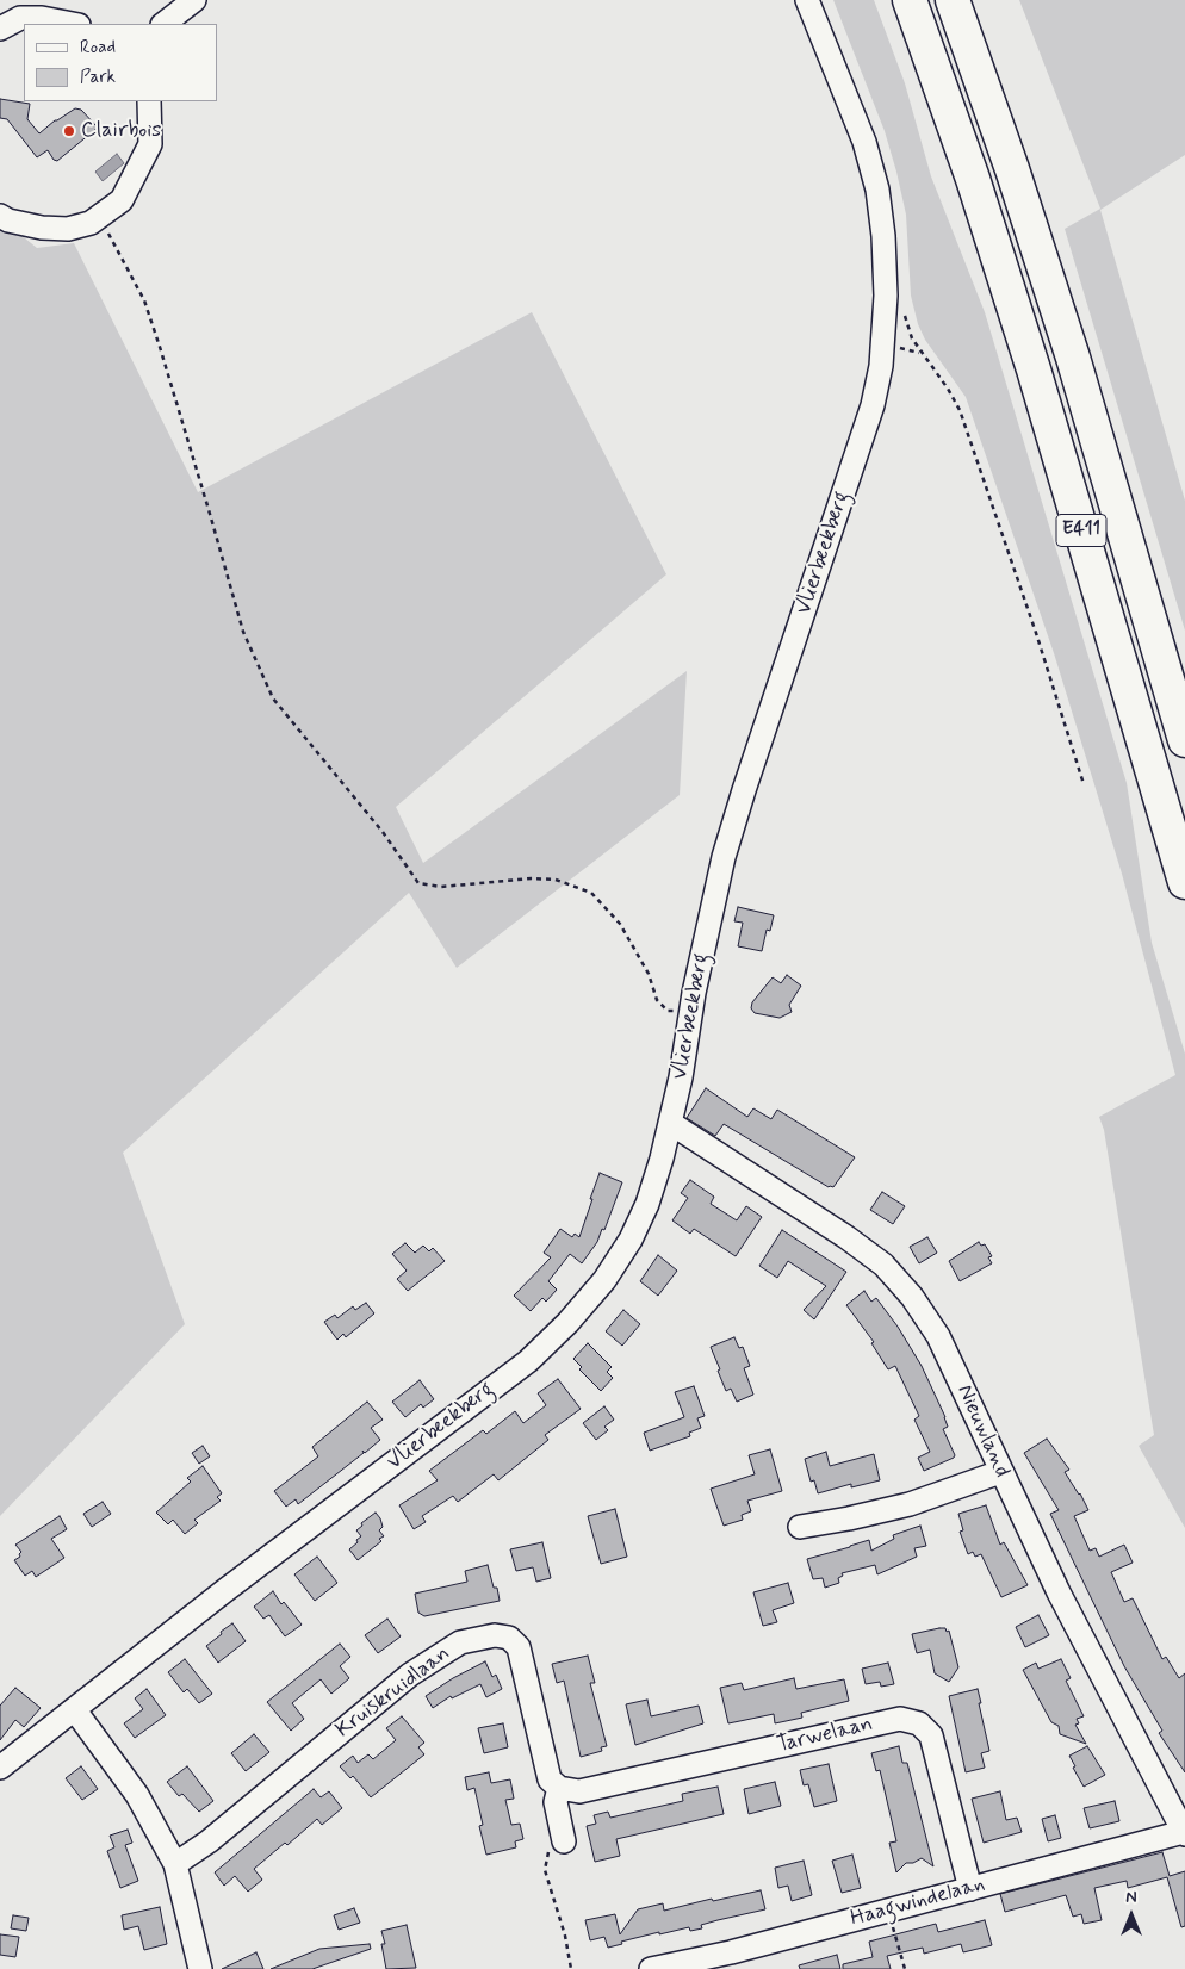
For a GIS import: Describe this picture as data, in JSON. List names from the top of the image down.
{
  "streets": {
    "highway": ["E411"],
    "street": [
      "Vlierbeekberg",
      "Nieuwland",
      "Kruiskruidlaan",
      "Tarwelaan",
      "Haagwindelaan"
    ]
  },
  "crossings": [
    ["Vlierbeekberg", "Nieuwland"],
    ["Nieuwland", "Haagwindelaan"],
    ["Kruiskruidlaan", "Tarwelaan"],
    ["Tarwelaan", "Haagwindelaan"]
  ],
  "places": ["Clairbois"],
  "legend": ["Road", "Park"],
  "north": "top"
}
